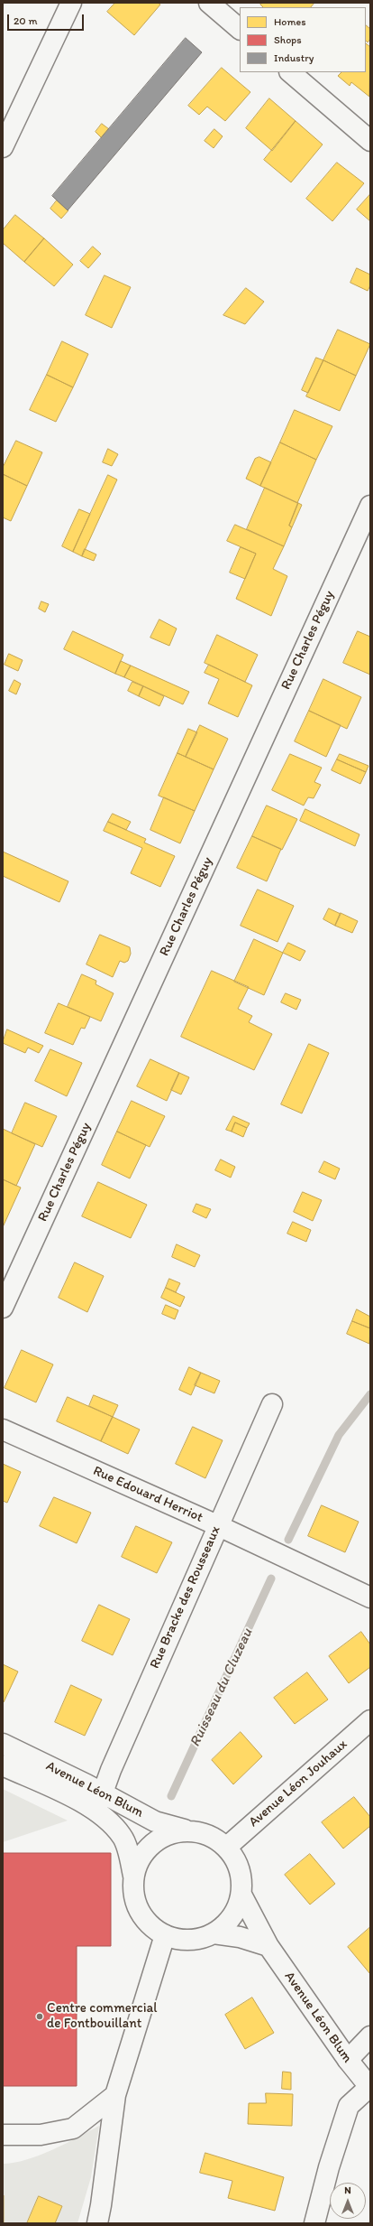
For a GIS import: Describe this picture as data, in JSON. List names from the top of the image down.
{
  "streets": {
    "street": [
      "Rue Charles Péguy",
      "Rue Edouard Herriot",
      "Rue Bracke des Rousseaux",
      "Avenue Léon Jouhaux",
      "Avenue Léon Blum"
    ]
  },
  "crossings": [
    ["Rue Edouard Herriot", "Rue Bracke des Rousseaux"],
    ["Rue Bracke des Rousseaux", "Avenue Léon Blum"],
    ["Avenue Léon Jouhaux", "Avenue Léon Blum"]
  ],
  "water": ["Ruisseau du Cluzeau"],
  "places": ["Centre commercial de Fontbouillant"],
  "legend": ["Homes", "Shops", "Industry"],
  "scale_bar": "20 m",
  "north": "top"
}
